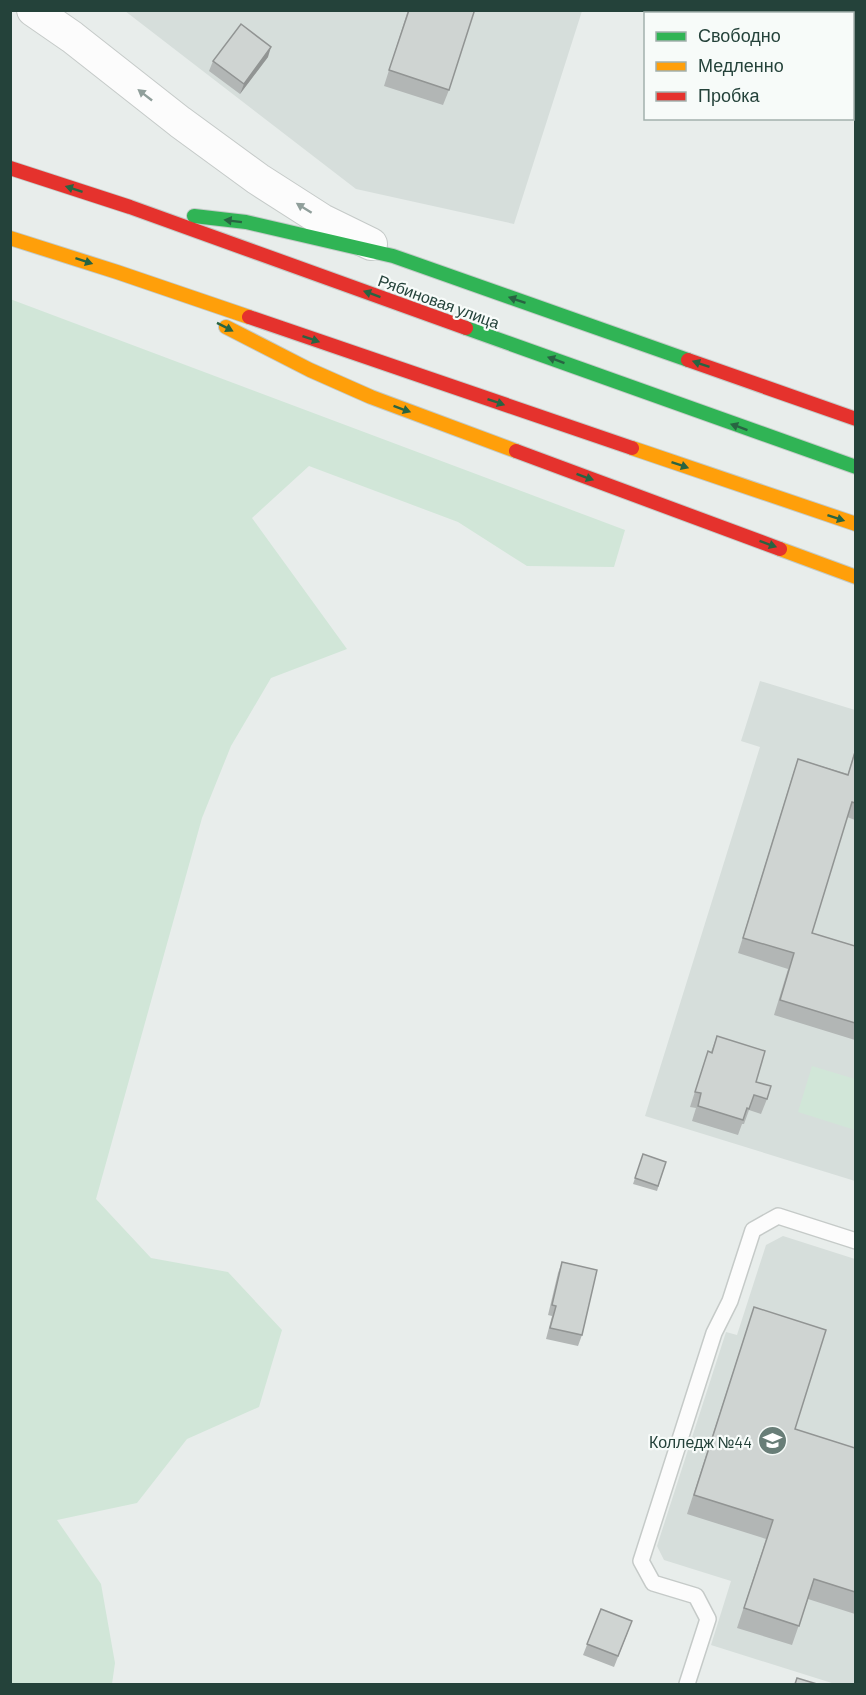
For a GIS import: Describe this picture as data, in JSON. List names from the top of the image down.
{
  "streets": {
    "main road": ["Рябиновая улица"]
  },
  "places": {
    "school or university": ["Колледж №44"]
  },
  "legend": ["Свободно", "Медленно", "Пробка"]
}
